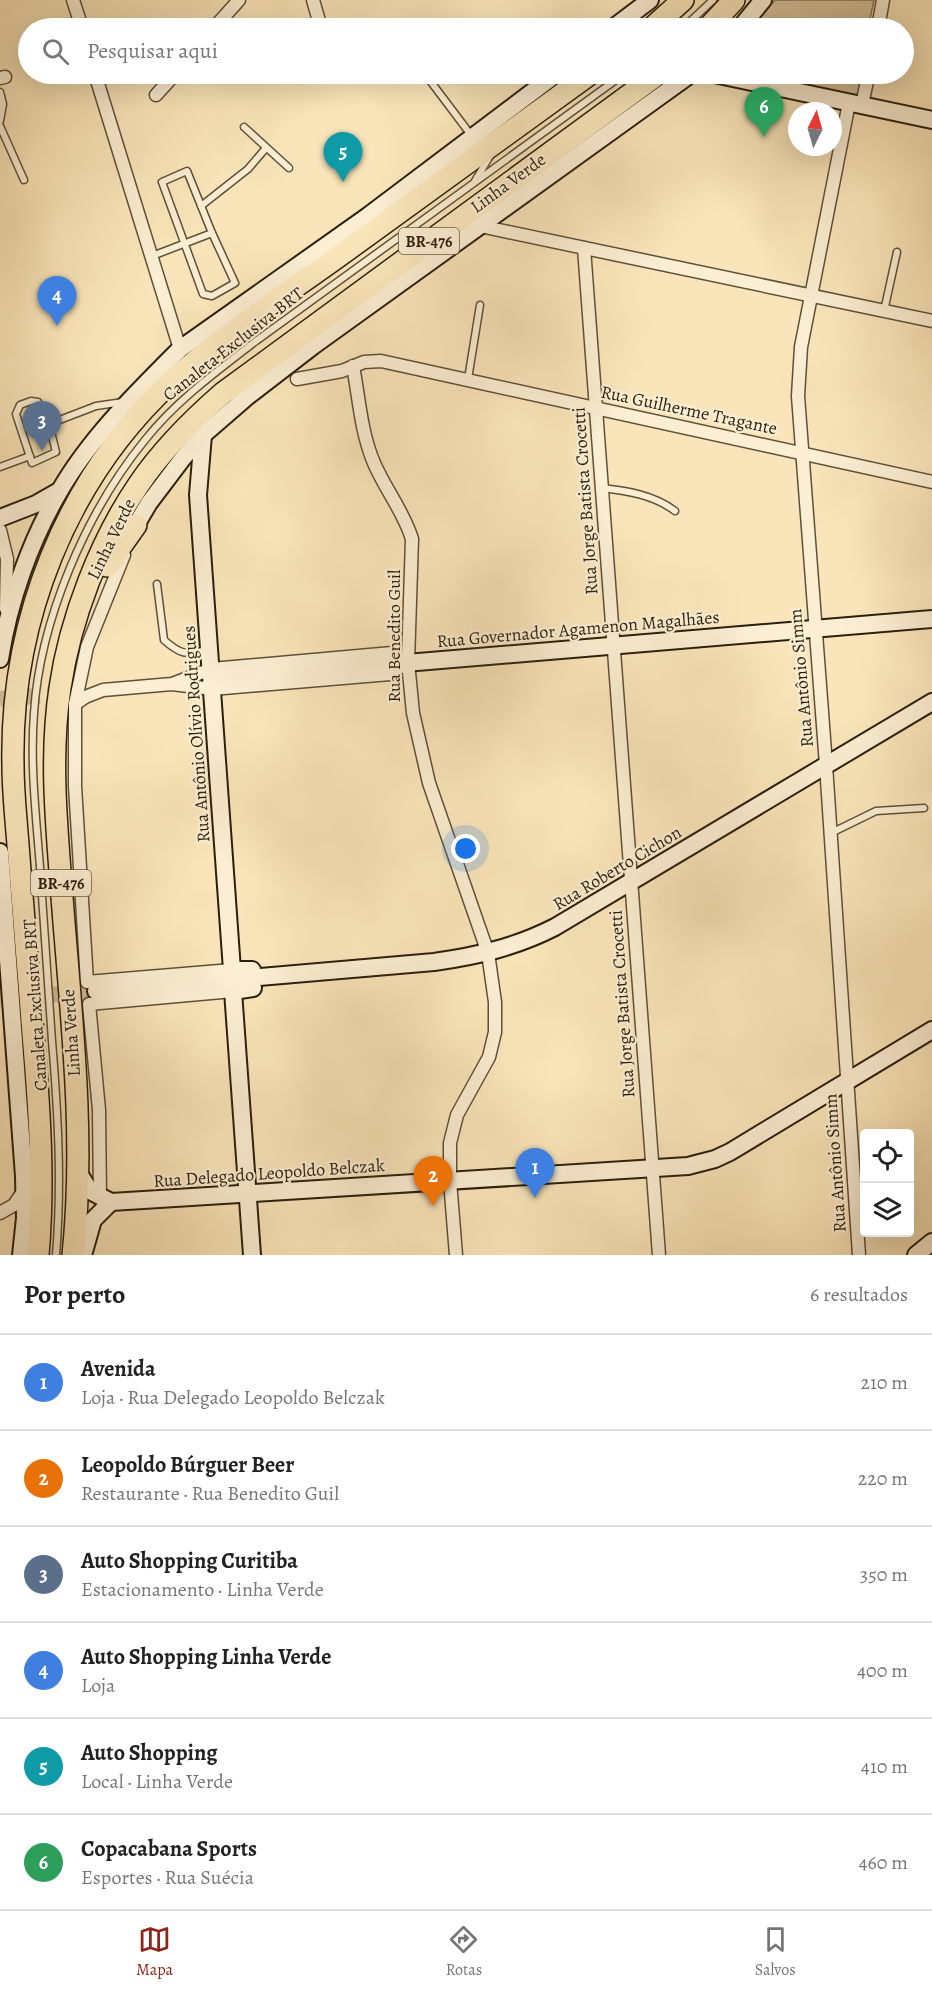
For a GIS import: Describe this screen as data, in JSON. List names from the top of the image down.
{
  "streets": {
    "highway": ["Linha Verde", "BR-476"],
    "street": [
      "Rua Guilherme Tragante",
      "Rua Jorge Batista Crocetti",
      "Rua Governador Agamenon Magalhães",
      "Rua Benedito Guil",
      "Rua Antônio Simm",
      "Rua Antônio Olívio Rodrigues",
      "Rua Roberto Cichon",
      "Rua Delegado Leopoldo Belczak"
    ],
    "lane": ["Canaleta Exclusiva BRT"]
  },
  "crossings": [
    ["Linha Verde", "Canaleta Exclusiva BRT"],
    ["Linha Verde", "Rua Antônio Olívio Rodrigues"],
    ["Linha Verde", "Rua Roberto Cichon"],
    ["Linha Verde", "Rua Delegado Leopoldo Belczak"],
    ["Rua Guilherme Tragante", "Rua Jorge Batista Crocetti"],
    ["Rua Guilherme Tragante", "Rua Benedito Guil"],
    ["Rua Guilherme Tragante", "Rua Antônio Simm"],
    ["Rua Jorge Batista Crocetti", "Rua Governador Agamenon Magalhães"],
    ["Rua Jorge Batista Crocetti", "Rua Roberto Cichon"],
    ["Rua Jorge Batista Crocetti", "Rua Delegado Leopoldo Belczak"],
    ["Rua Governador Agamenon Magalhães", "Rua Benedito Guil"],
    ["Rua Governador Agamenon Magalhães", "Rua Antônio Simm"],
    ["Rua Benedito Guil", "Rua Roberto Cichon"],
    ["Rua Benedito Guil", "Rua Delegado Leopoldo Belczak"],
    ["Rua Antônio Simm", "Rua Roberto Cichon"],
    ["Rua Antônio Simm", "Rua Delegado Leopoldo Belczak"]
  ],
  "north": "top",
  "page": {
    "search": "Pesquisar aqui",
    "pins": [
      "6",
      "5",
      "4",
      "3",
      "1",
      "2"
    ],
    "heading": ["Por perto", "6 resultados"],
    "list": [
      {
        "mark": "1",
        "name": "Avenida",
        "note": "Loja · Rua Delegado Leopoldo Belczak",
        "value": "210 m"
      },
      {
        "mark": "2",
        "name": "Leopoldo Búrguer Beer",
        "note": "Restaurante · Rua Benedito Guil",
        "value": "220 m"
      },
      {
        "mark": "3",
        "name": "Auto Shopping Curitiba",
        "note": "Estacionamento · Linha Verde",
        "value": "350 m"
      },
      {
        "mark": "4",
        "name": "Auto Shopping Linha Verde",
        "note": "Loja",
        "value": "400 m"
      },
      {
        "mark": "5",
        "name": "Auto Shopping",
        "note": "Local · Linha Verde",
        "value": "410 m"
      },
      {
        "mark": "6",
        "name": "Copacabana Sports",
        "note": "Esportes · Rua Suécia",
        "value": "460 m"
      }
    ],
    "nav": ["Mapa", "Rotas", "Salvos"]
  }
}
